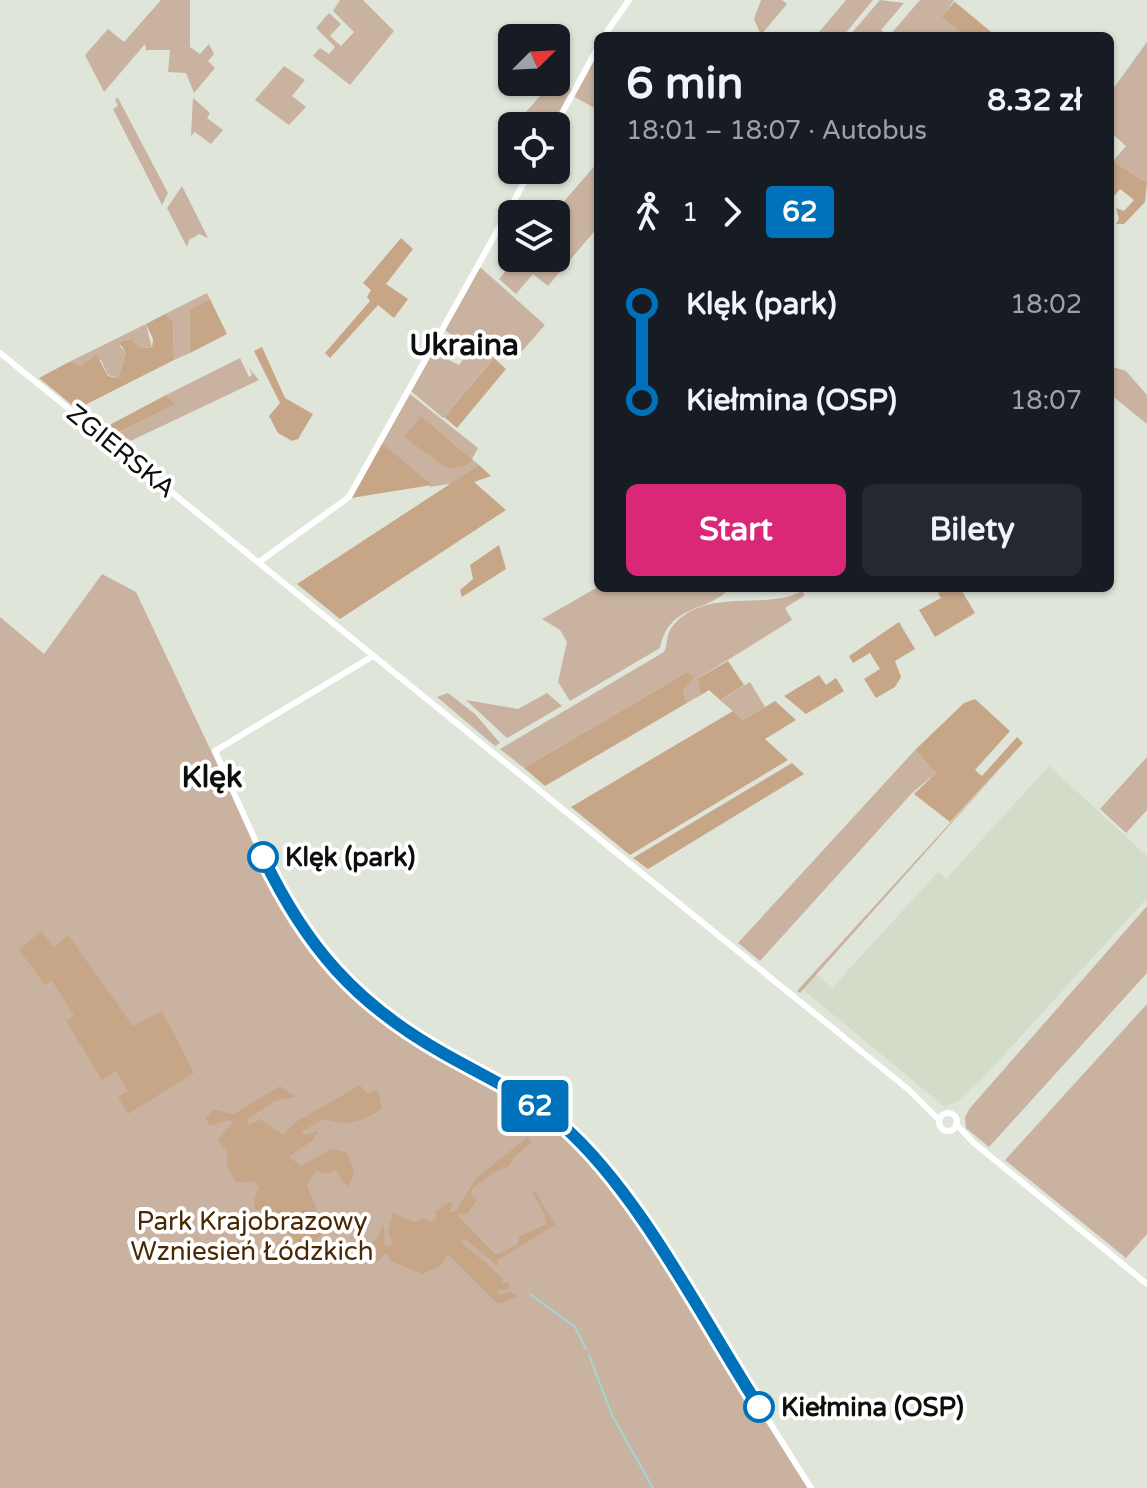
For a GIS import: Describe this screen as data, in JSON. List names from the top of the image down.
{
  "streets": {
    "street": ["ZGIERSKA"]
  },
  "districts": ["Ukraina", "Klęk"],
  "parks": ["Park Krajobrazowy Wzniesień Łódzkich"],
  "places": ["Klęk (park)", "Kiełmina (OSP)"],
  "lines": ["bus line 62"],
  "north": "top right",
  "page": {
    "on_map": "62",
    "heading": ["6 min", "18:01 – 18:07 · Autobus", "8.32 zł"],
    "legs": ["1", "62"],
    "list": [
      {
        "name": "Klęk (park)",
        "value": "18:02"
      },
      {
        "name": "Kiełmina (OSP)",
        "value": "18:07"
      }
    ],
    "buttons": ["Start", "Bilety"]
  }
}
